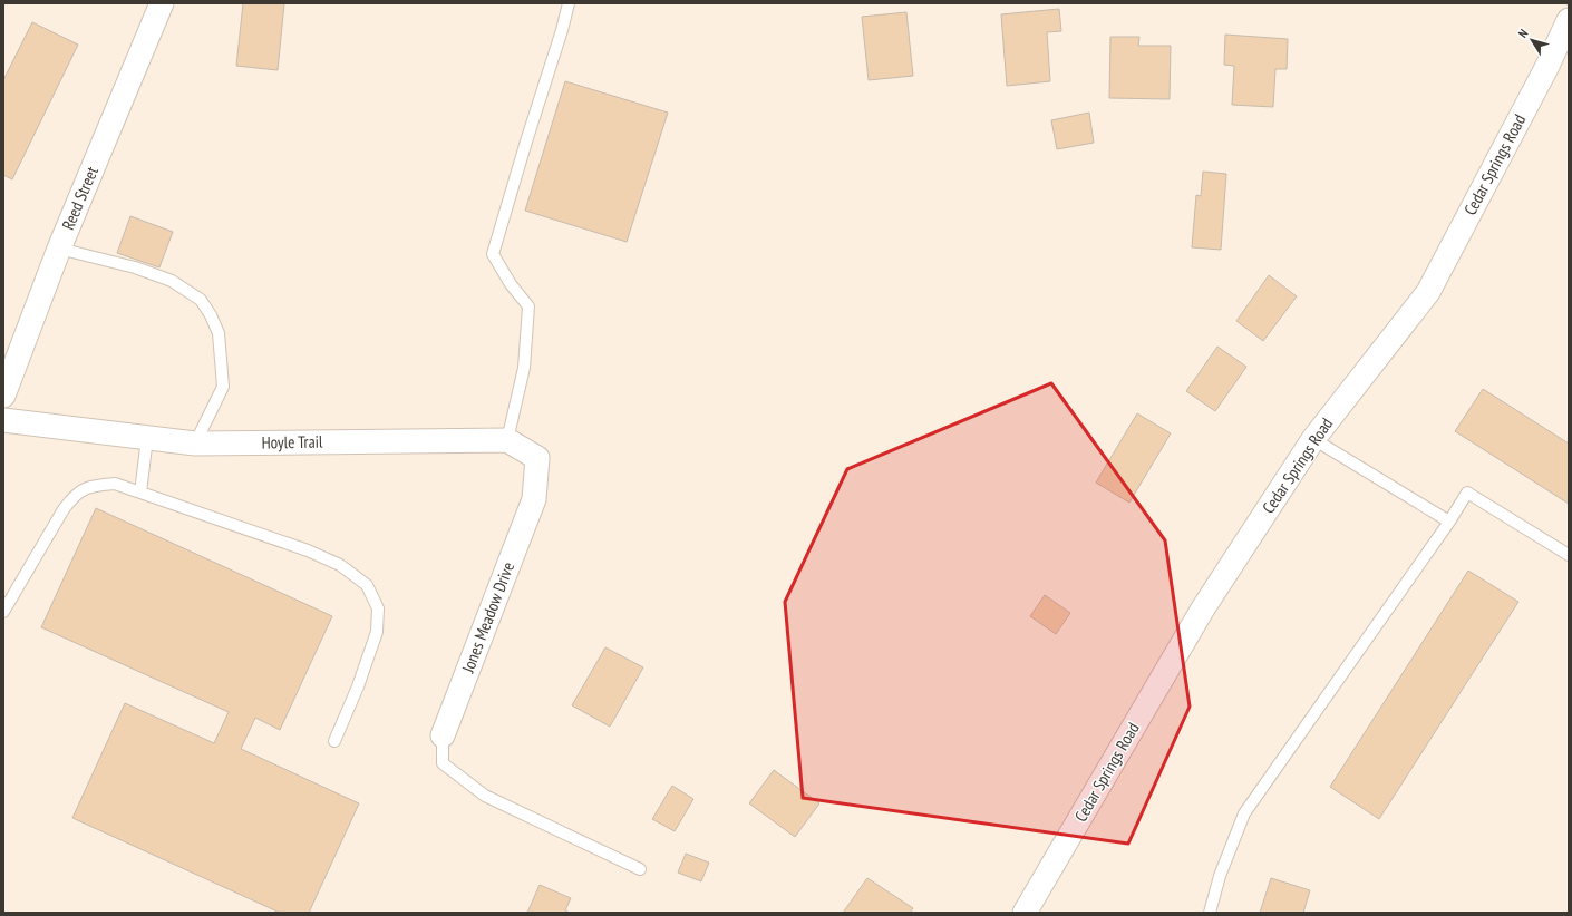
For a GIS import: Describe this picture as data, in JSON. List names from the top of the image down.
{
  "streets": {
    "street": [
      "Cedar Springs Road",
      "Reed Street",
      "Hoyle Trail",
      "Jones Meadow Drive"
    ]
  },
  "crossings": [
    ["Hoyle Trail", "Jones Meadow Drive"]
  ],
  "north": "top left"
}
